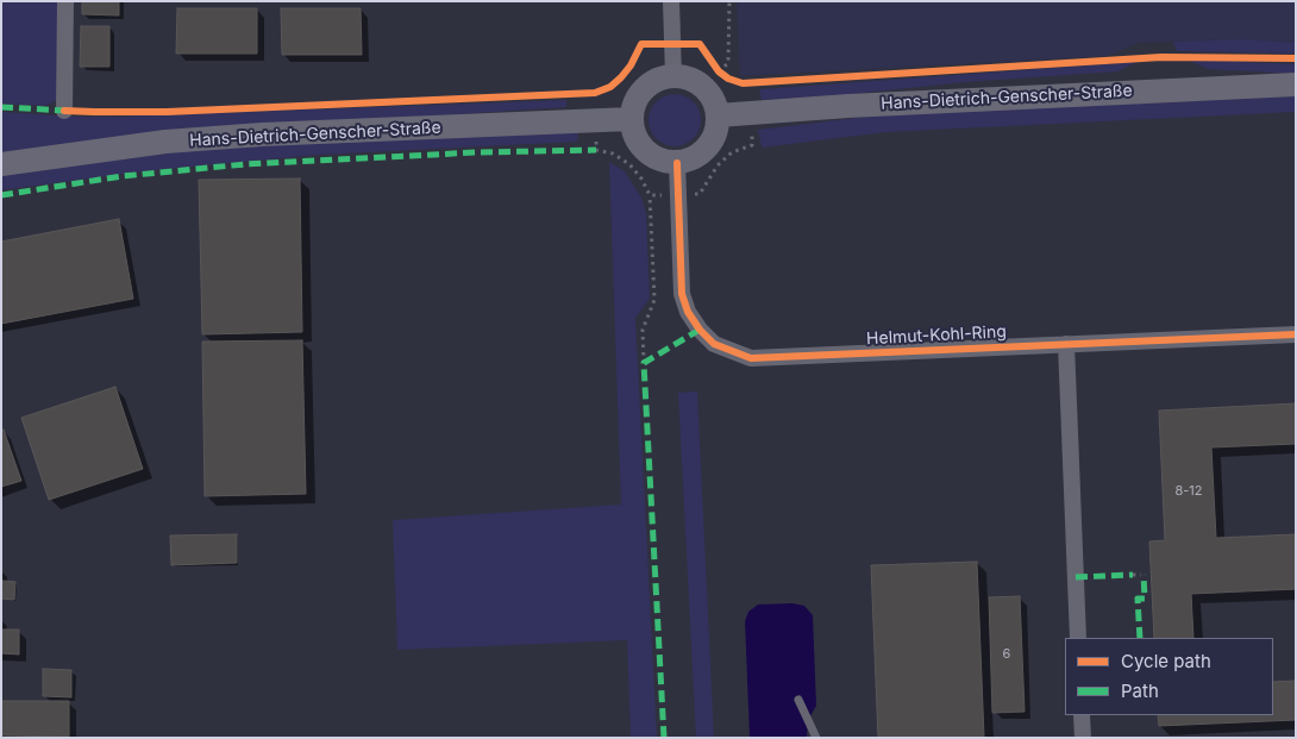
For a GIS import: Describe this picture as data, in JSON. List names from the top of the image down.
{
  "streets": {
    "street": ["Hans-Dietrich-Genscher-Straße", "Helmut-Kohl-Ring"]
  },
  "crossings": [
    ["Hans-Dietrich-Genscher-Straße", "Helmut-Kohl-Ring"]
  ],
  "house_numbers": ["8-12", "6"],
  "legend": ["Cycle path", "Path"]
}
